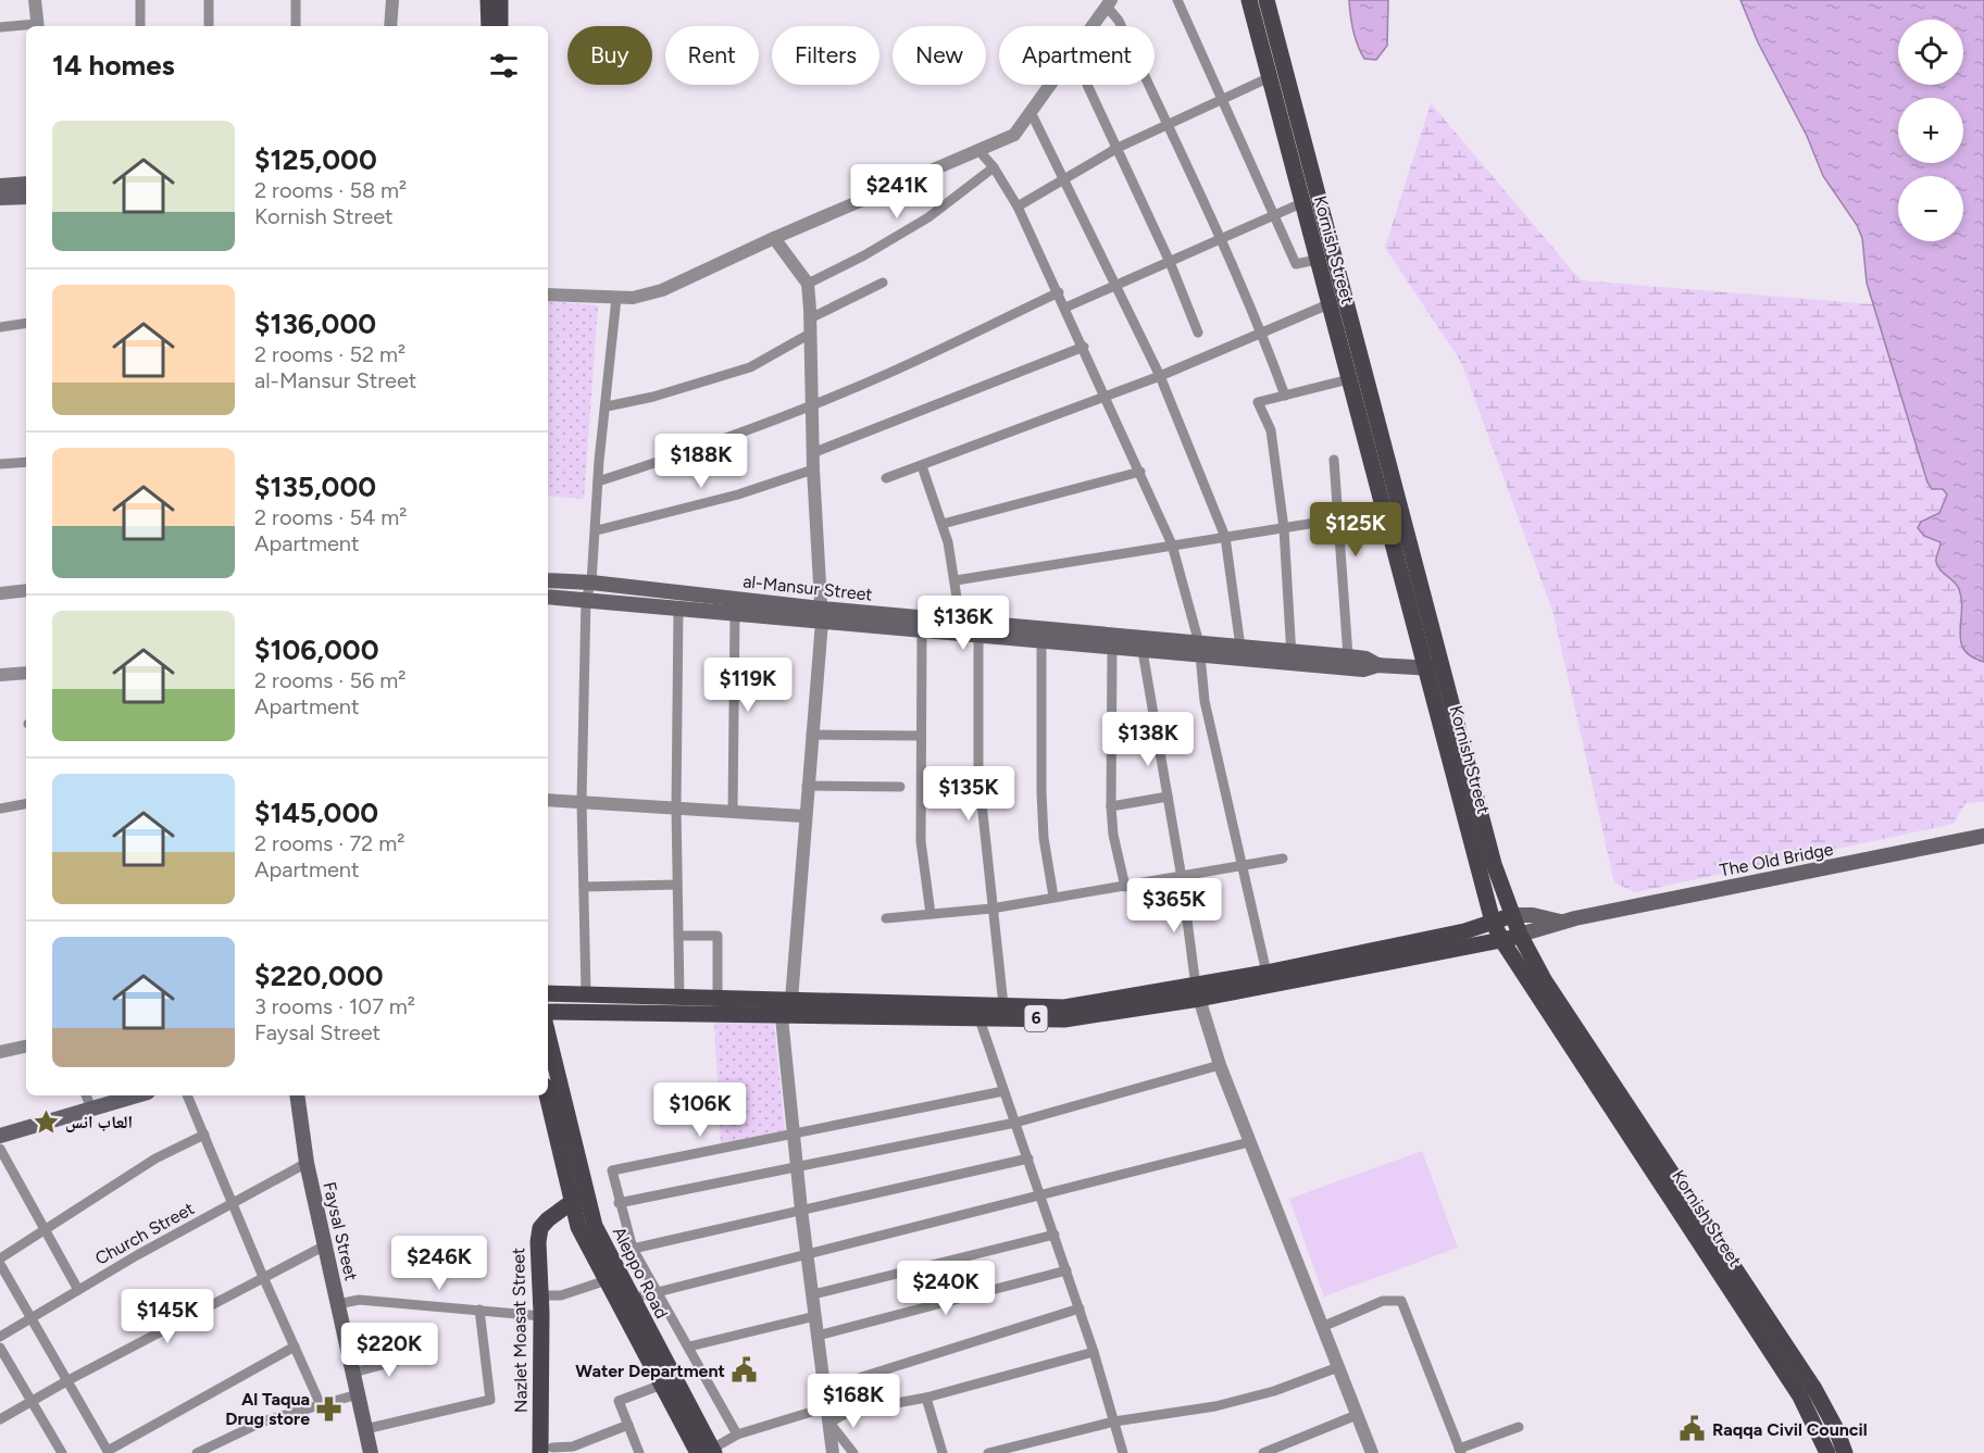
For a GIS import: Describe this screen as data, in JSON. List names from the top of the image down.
{
  "streets": {
    "main road": [
      "Kornish Street",
      "al-Mansur Street",
      "The Old Bridge",
      "6",
      "Faysal Street",
      "Aleppo Road",
      "Nazlet Moasat Street"
    ],
    "street": ["Church Street"]
  },
  "crossings": [
    ["Kornish Street", "al-Mansur Street"],
    ["Kornish Street", "The Old Bridge"],
    ["Kornish Street", "6"],
    ["The Old Bridge", "6"],
    ["Faysal Street", "Church Street"],
    ["Aleppo Road", "Nazlet Moasat Street"]
  ],
  "places": {
    "place": ["العاب انس"],
    "public building": ["Water Department", "Raqqa Civil Council"],
    "pharmacy": ["Al Taqua Drug store"]
  },
  "page": {
    "map_buttons": ["+", "−"],
    "chip": [
      "Buy",
      "Rent",
      "Filters",
      "New",
      "Apartment"
    ],
    "heading": "14 homes",
    "list": [
      {
        "name": "$125,000",
        "note": "2 rooms · 58 m² · Kornish Street"
      },
      {
        "name": "$136,000",
        "note": "2 rooms · 52 m² · al-Mansur Street"
      },
      {
        "name": "$135,000",
        "note": "2 rooms · 54 m² · Apartment"
      },
      {
        "name": "$106,000",
        "note": "2 rooms · 56 m² · Apartment"
      },
      {
        "name": "$145,000",
        "note": "2 rooms · 72 m² · Apartment"
      },
      {
        "name": "$220,000",
        "note": "3 rooms · 107 m² · Faysal Street"
      }
    ],
    "price": [
      "$241K",
      "$188K",
      "$125K",
      "$136K",
      "$119K",
      "$138K",
      "$135K",
      "$365K",
      "$106K",
      "$246K",
      "$240K",
      "$145K",
      "$220K",
      "$168K"
    ]
  }
}
